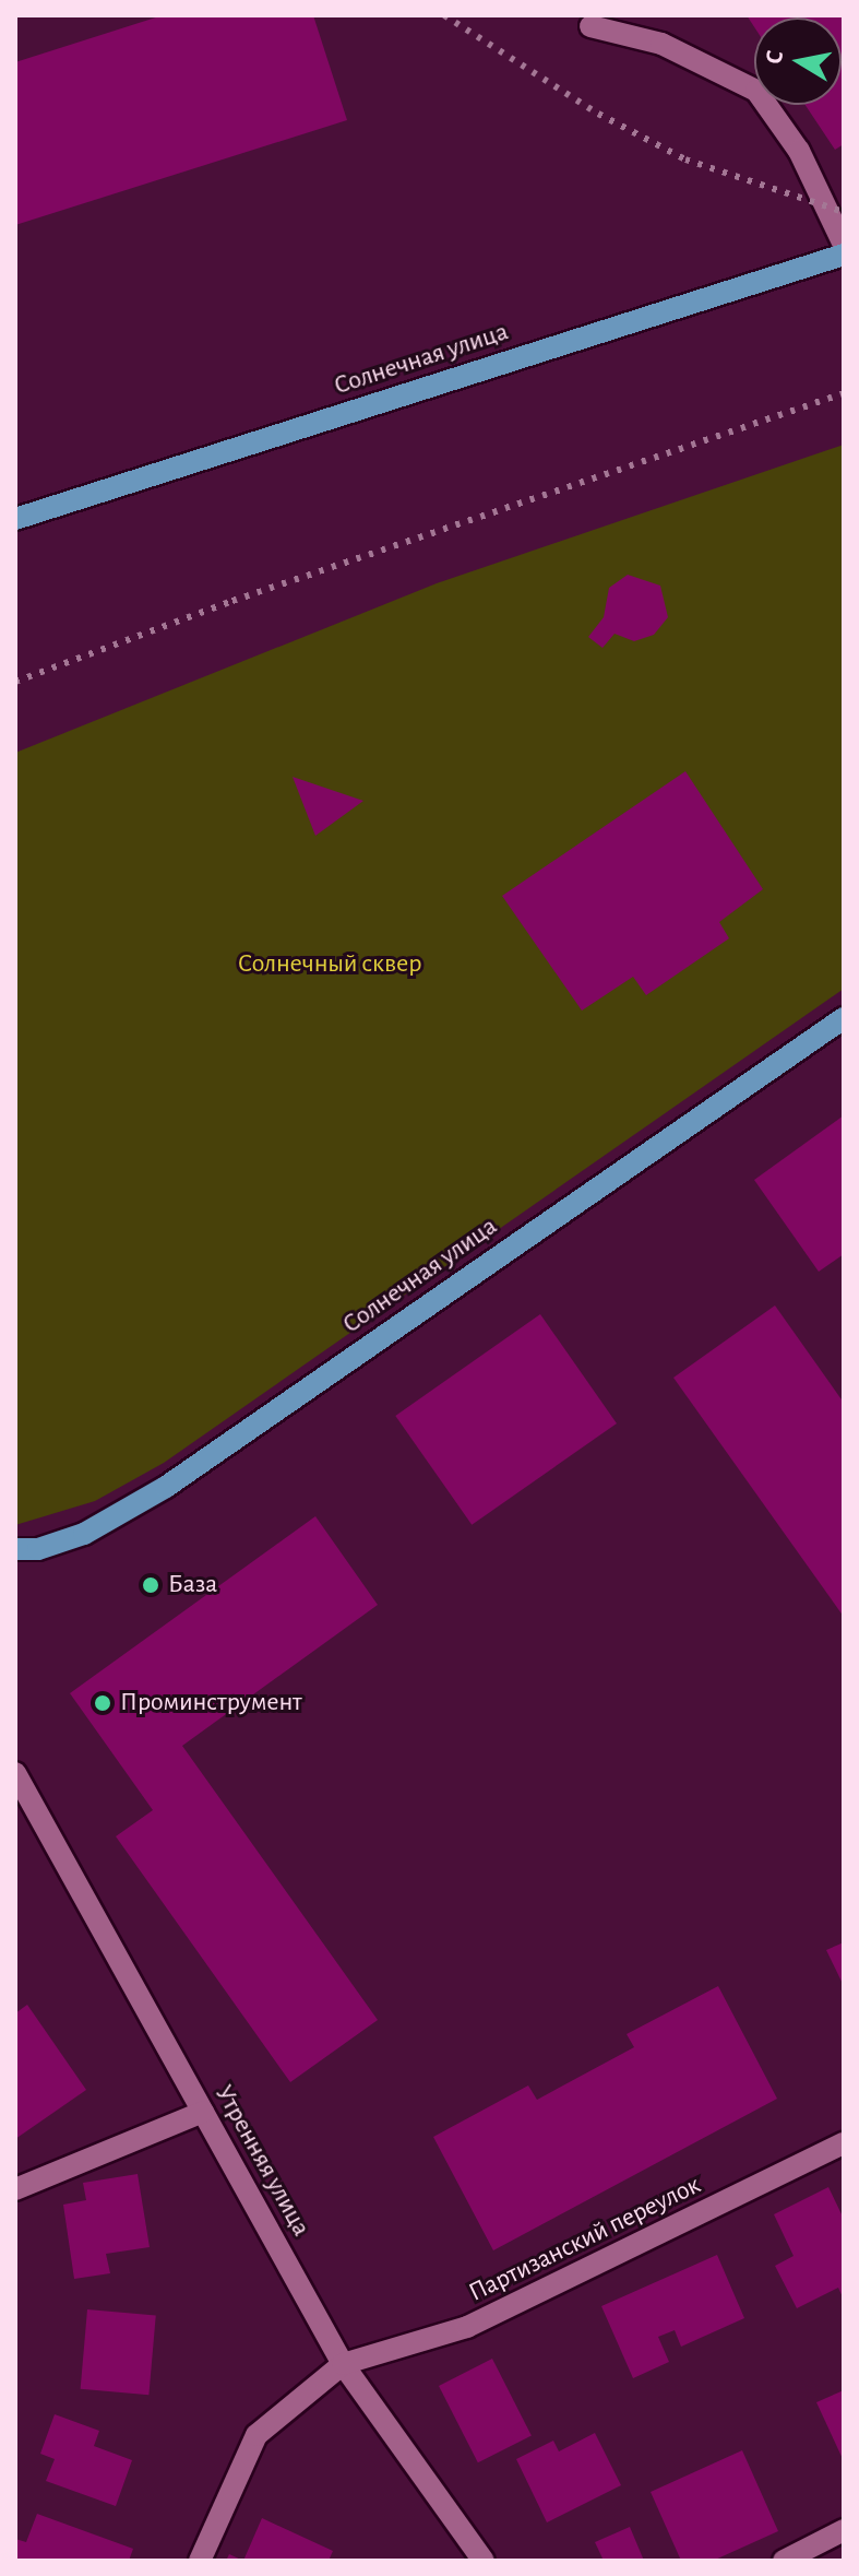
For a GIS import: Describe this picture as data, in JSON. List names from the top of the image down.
{
  "streets": {
    "main road": ["Солнечная улица"],
    "street": ["Утренняя улица", "Партизанский переулок"]
  },
  "crossings": [
    ["Утренняя улица", "Партизанский переулок"]
  ],
  "parks": ["Солнечный сквер"],
  "places": ["База", "Проминструмент"],
  "north": "left"
}
